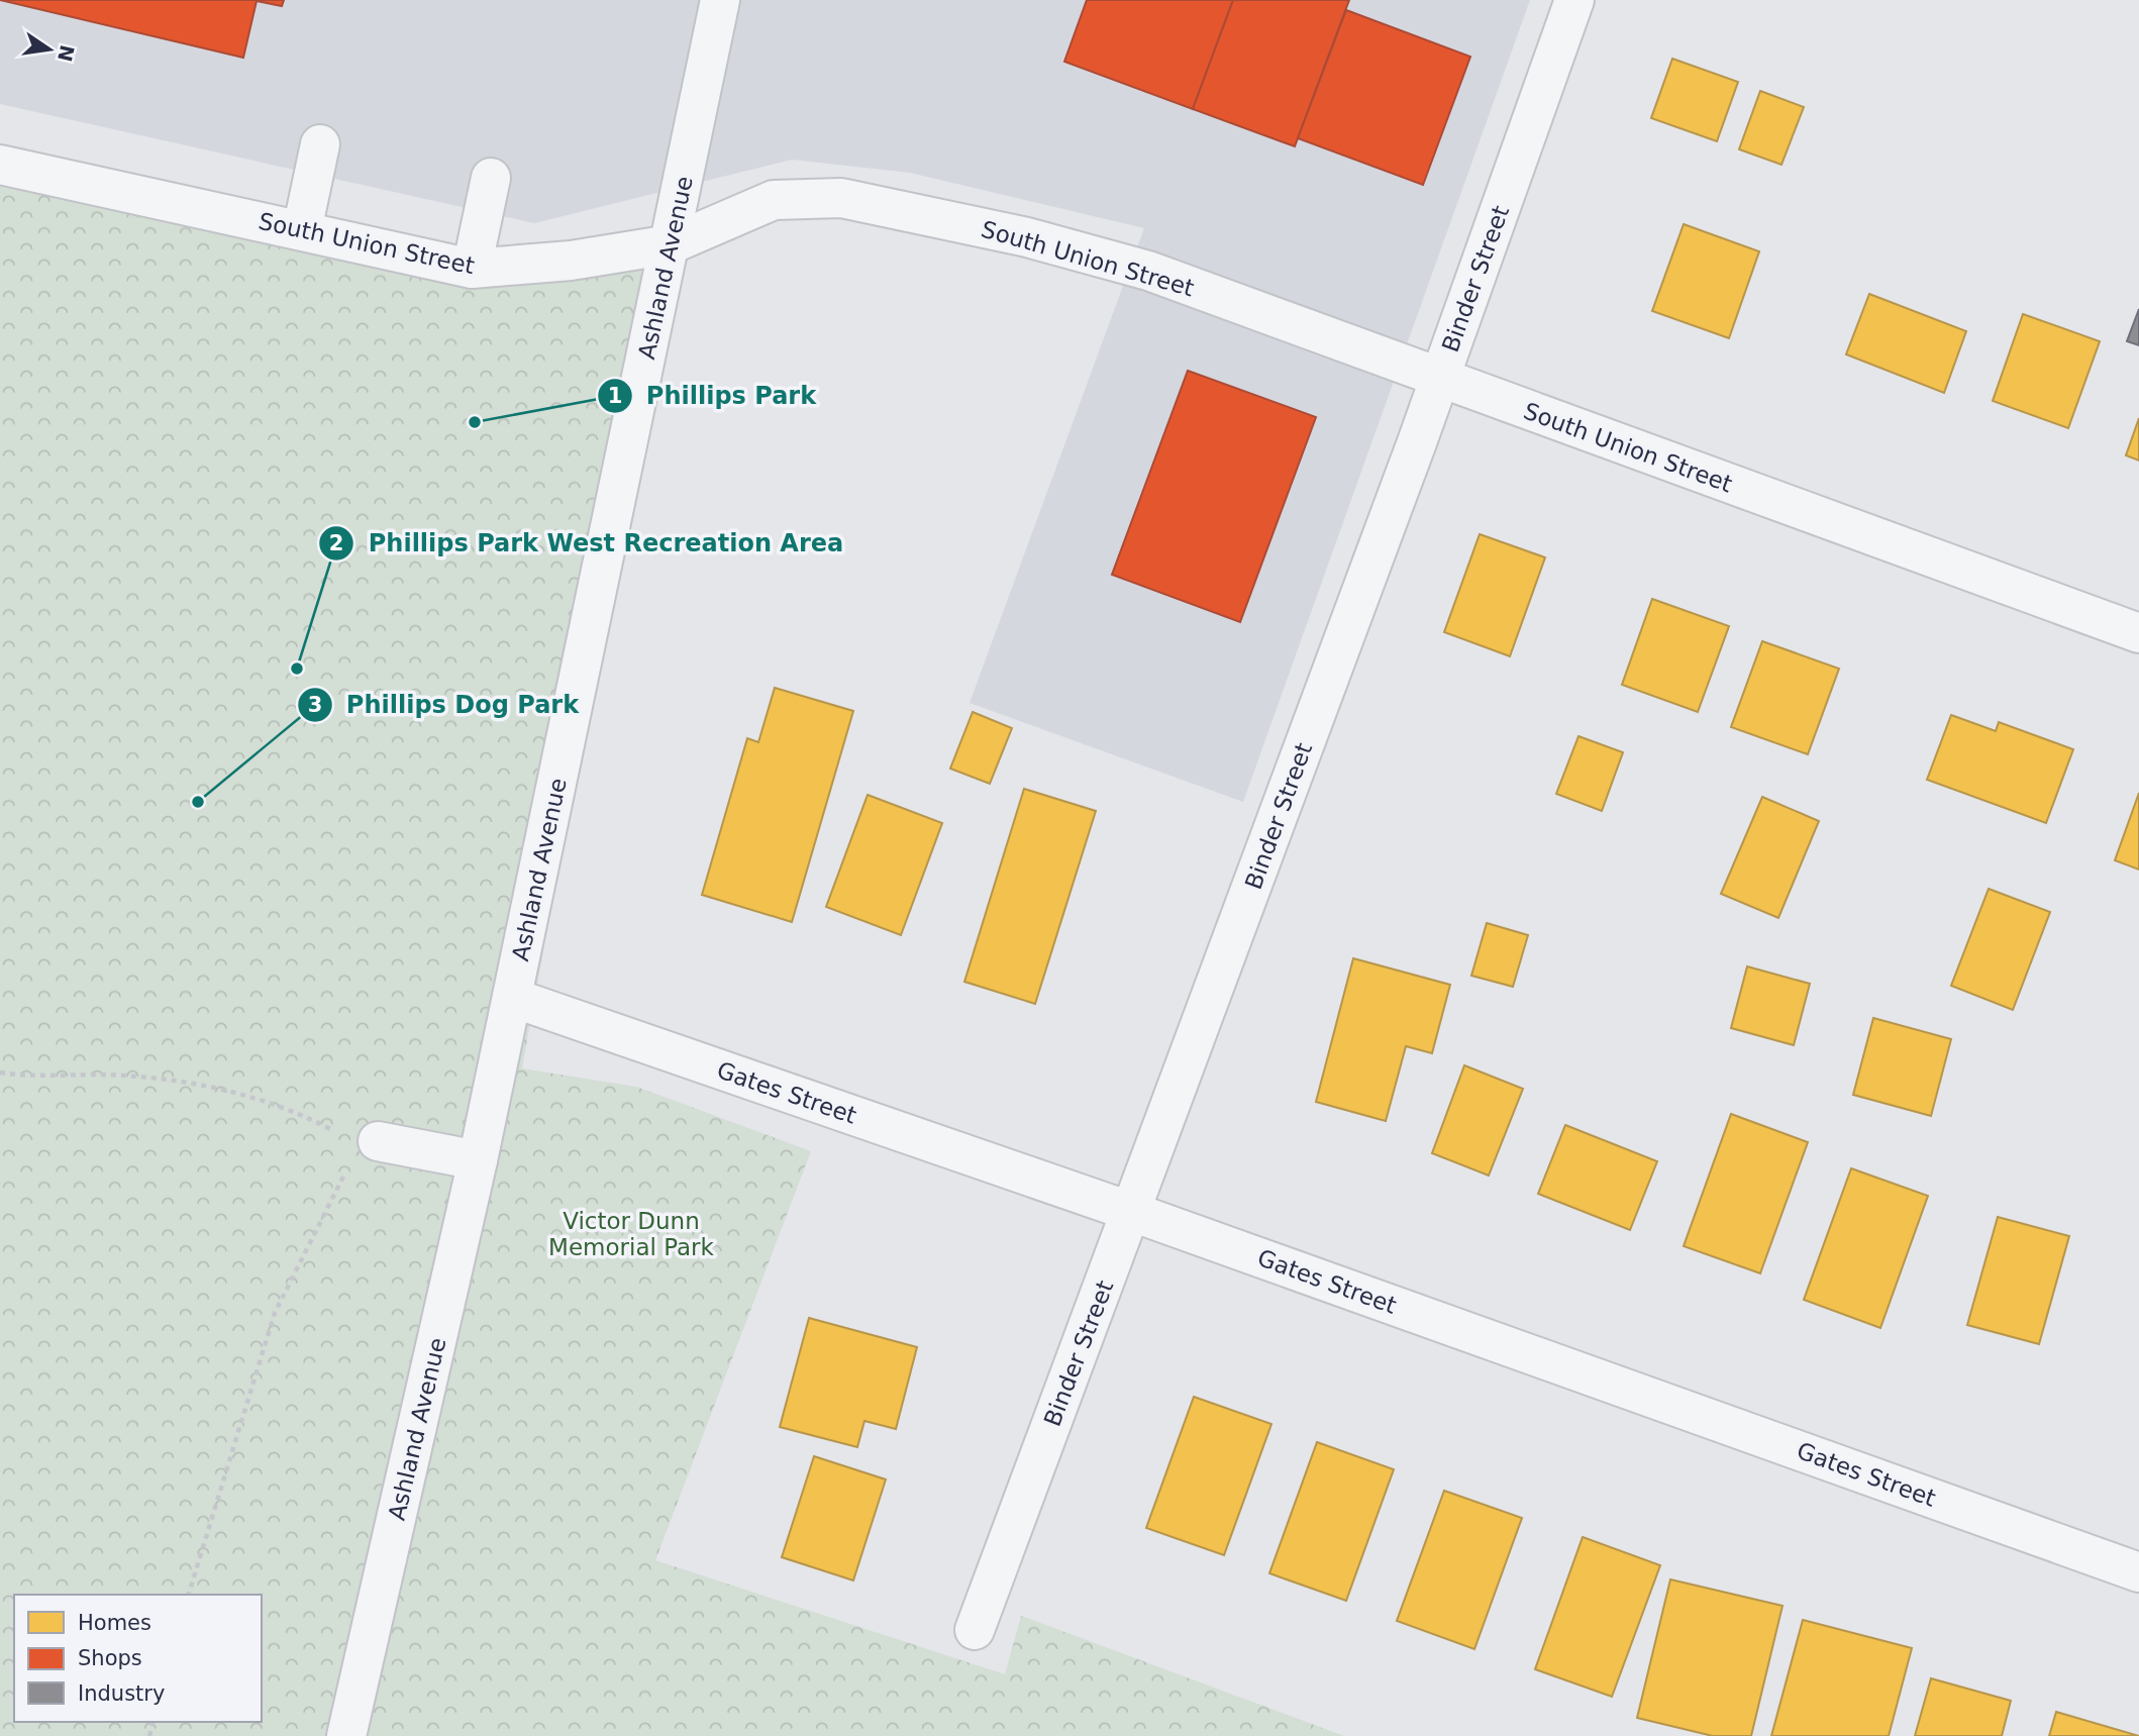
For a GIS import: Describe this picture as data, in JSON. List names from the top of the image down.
{
  "streets": {
    "street": [
      "South Union Street",
      "Ashland Avenue",
      "Binder Street",
      "Gates Street"
    ]
  },
  "crossings": [
    ["South Union Street", "Ashland Avenue"],
    ["South Union Street", "Binder Street"],
    ["Ashland Avenue", "Gates Street"],
    ["Binder Street", "Gates Street"]
  ],
  "parks": ["Victor Dunn Memorial Park"],
  "places": ["Phillips Park", "Phillips Park West Recreation Area", "Phillips Dog Park"],
  "legend": ["Homes", "Shops", "Industry"],
  "north": "right"
}
